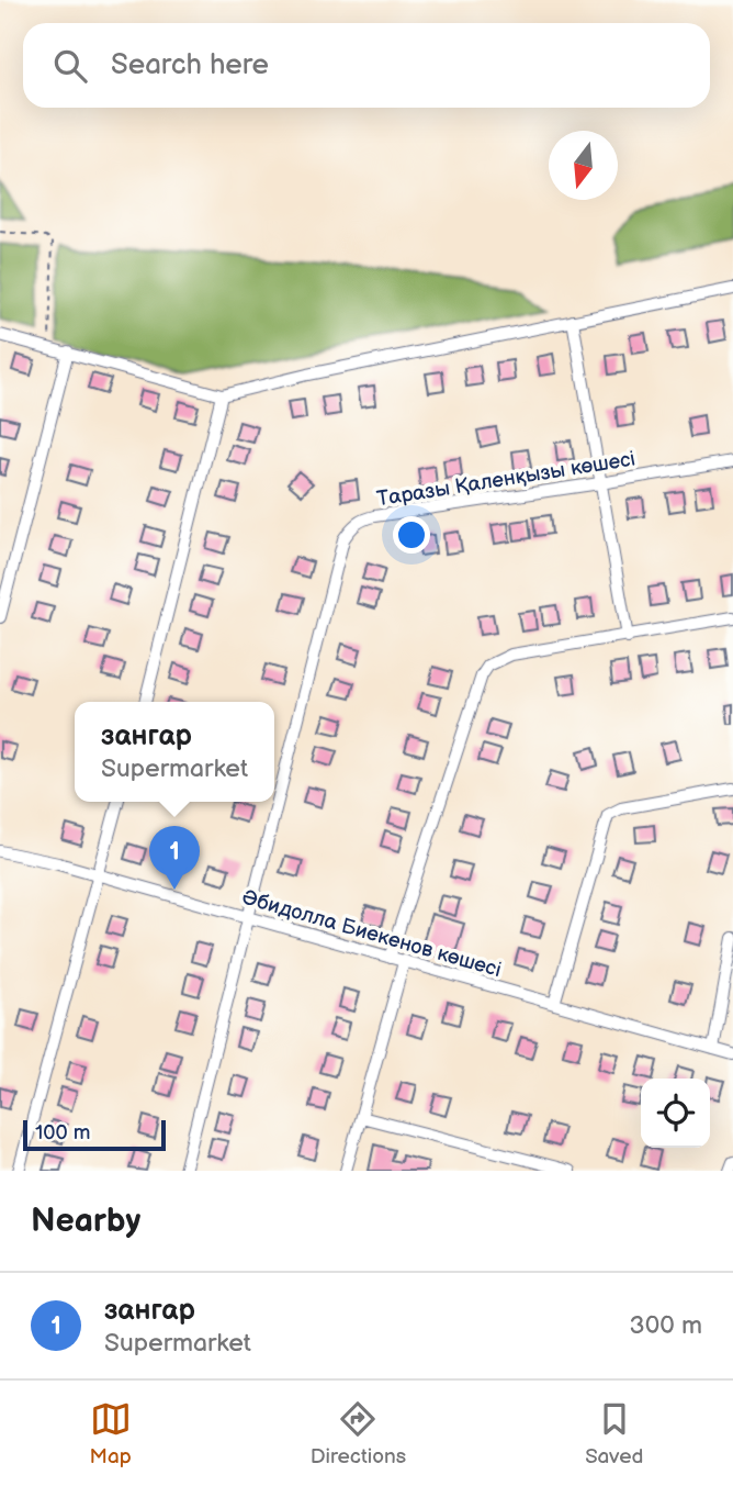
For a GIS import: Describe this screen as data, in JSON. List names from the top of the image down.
{
  "streets": {
    "street": ["Таразы Қаленқызы көшесі", "Әбидолла Биекенов көшесі"]
  },
  "crossings": [
    ["Таразы Қаленқызы көшесі", "Әбидолла Биекенов көшесі"]
  ],
  "scale_bar": "100 m",
  "north": "bottom",
  "page": {
    "search": "Search here",
    "popup": ["зангар", "Supermarket"],
    "pins": "1",
    "scale": "100 m",
    "heading": "Nearby",
    "list": [
      {
        "mark": "1",
        "name": "зангар",
        "note": "Supermarket",
        "value": "300 m"
      }
    ],
    "nav": ["Map", "Directions", "Saved"]
  }
}
